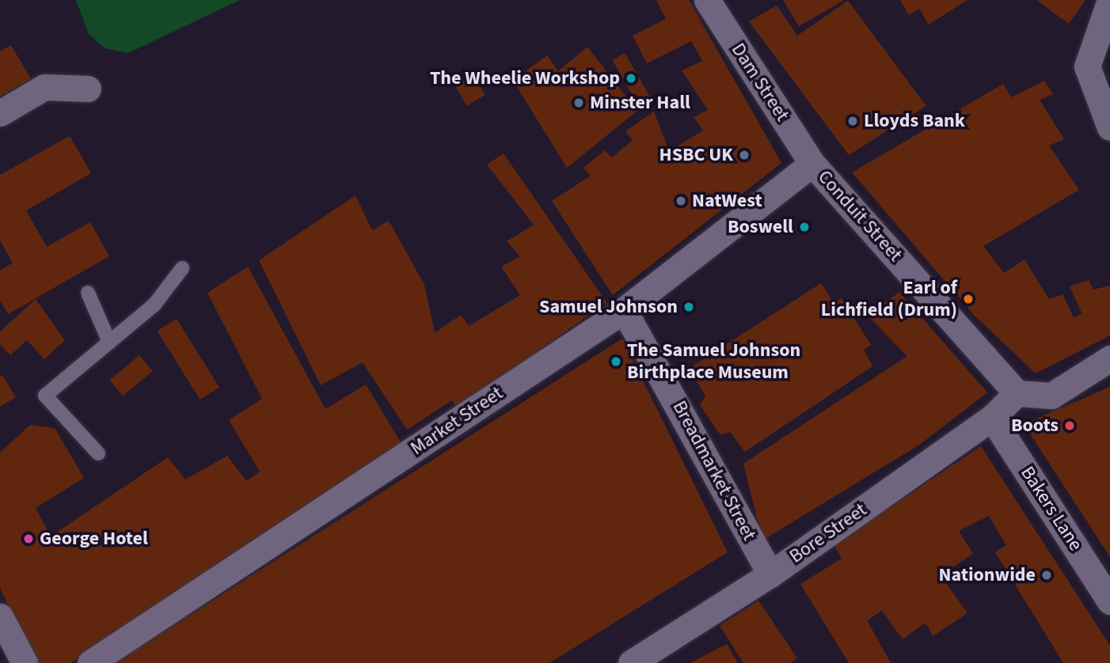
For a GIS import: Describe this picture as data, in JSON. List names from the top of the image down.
{
  "streets": {
    "street": [
      "Dam Street",
      "Conduit Street",
      "Market Street",
      "Breadmarket Street",
      "Bakers Lane",
      "Bore Street"
    ]
  },
  "crossings": [
    ["Dam Street", "Conduit Street"],
    ["Dam Street", "Market Street"],
    ["Conduit Street", "Market Street"],
    ["Conduit Street", "Bore Street"],
    ["Market Street", "Breadmarket Street"],
    ["Breadmarket Street", "Bore Street"],
    ["Bakers Lane", "Bore Street"]
  ],
  "places": [
    "The Wheelie Workshop",
    "Minster Hall",
    "Lloyds Bank",
    "HSBC UK",
    "NatWest",
    "Boswell",
    "Earl of Lichfield (Drum)",
    "Samuel Johnson",
    "The Samuel Johnson Birthplace Museum",
    "Boots",
    "George Hotel",
    "Nationwide"
  ]
}
